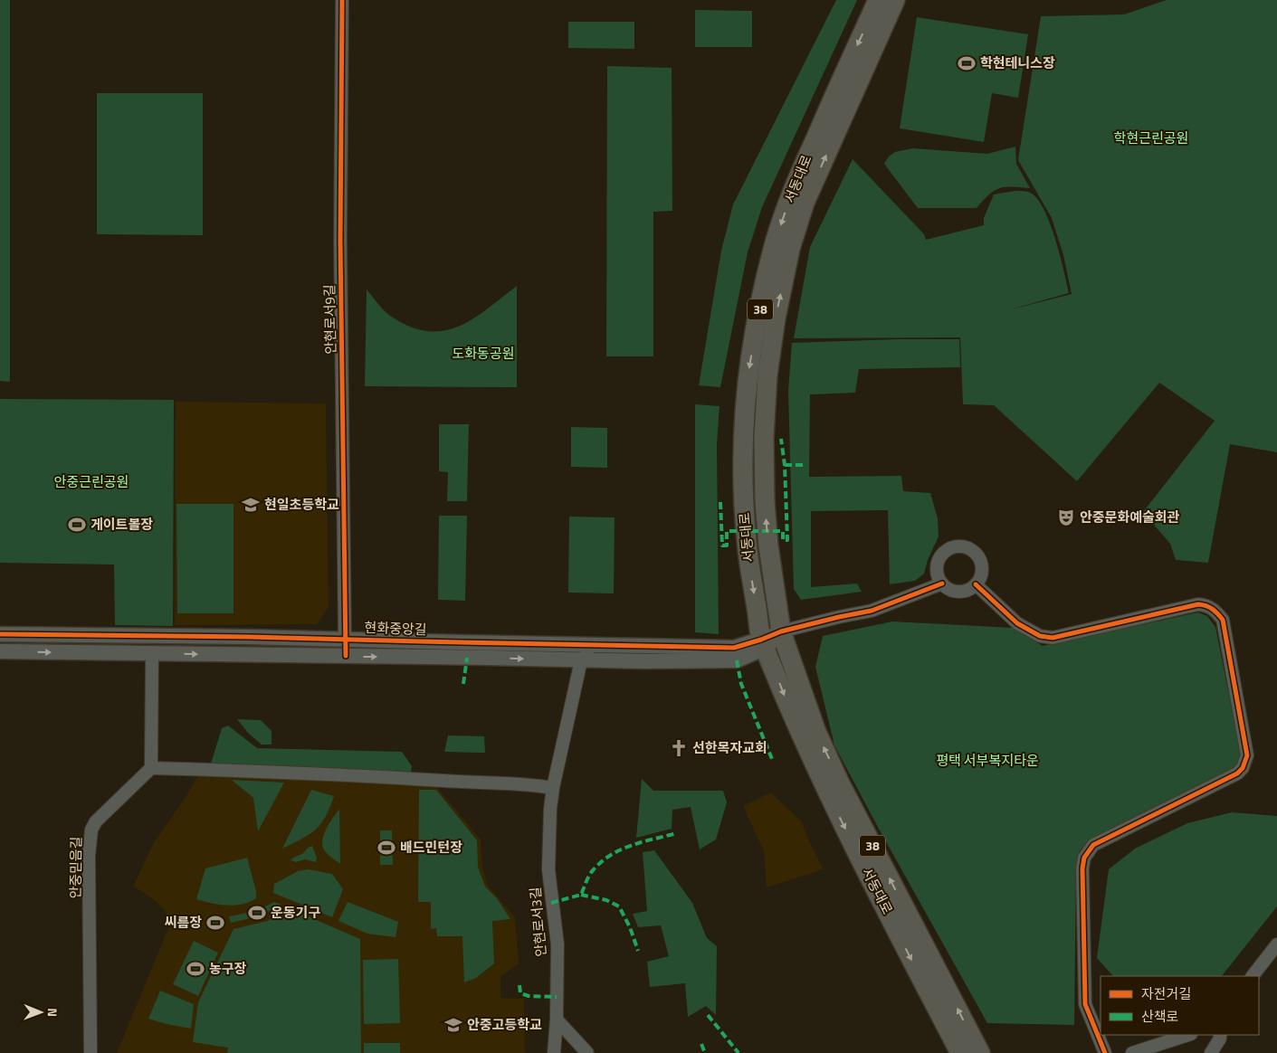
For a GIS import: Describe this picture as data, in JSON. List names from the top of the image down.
{
  "streets": {
    "main road": ["서동대로", "38"],
    "street": [
      "안현로서9길",
      "현화중앙길",
      "안중믿음길",
      "안현로서3길"
    ]
  },
  "crossings": [
    ["서동대로", "현화중앙길"],
    ["안현로서9길", "현화중앙길"]
  ],
  "parks": [
    "학현근린공원",
    "도화동공원",
    "안중근린공원",
    "평택 서부복지타운"
  ],
  "places": {
    "sports": [
      "학현테니스장",
      "게이트볼장",
      "배드민턴장",
      "운동기구",
      "씨름장",
      "농구장"
    ],
    "school or university": ["현일초등학교", "안중고등학교"],
    "theatre": ["안중문화예술회관"],
    "church": ["선한목자교회"]
  },
  "legend": ["자전거길", "산책로"],
  "north": "right"
}
